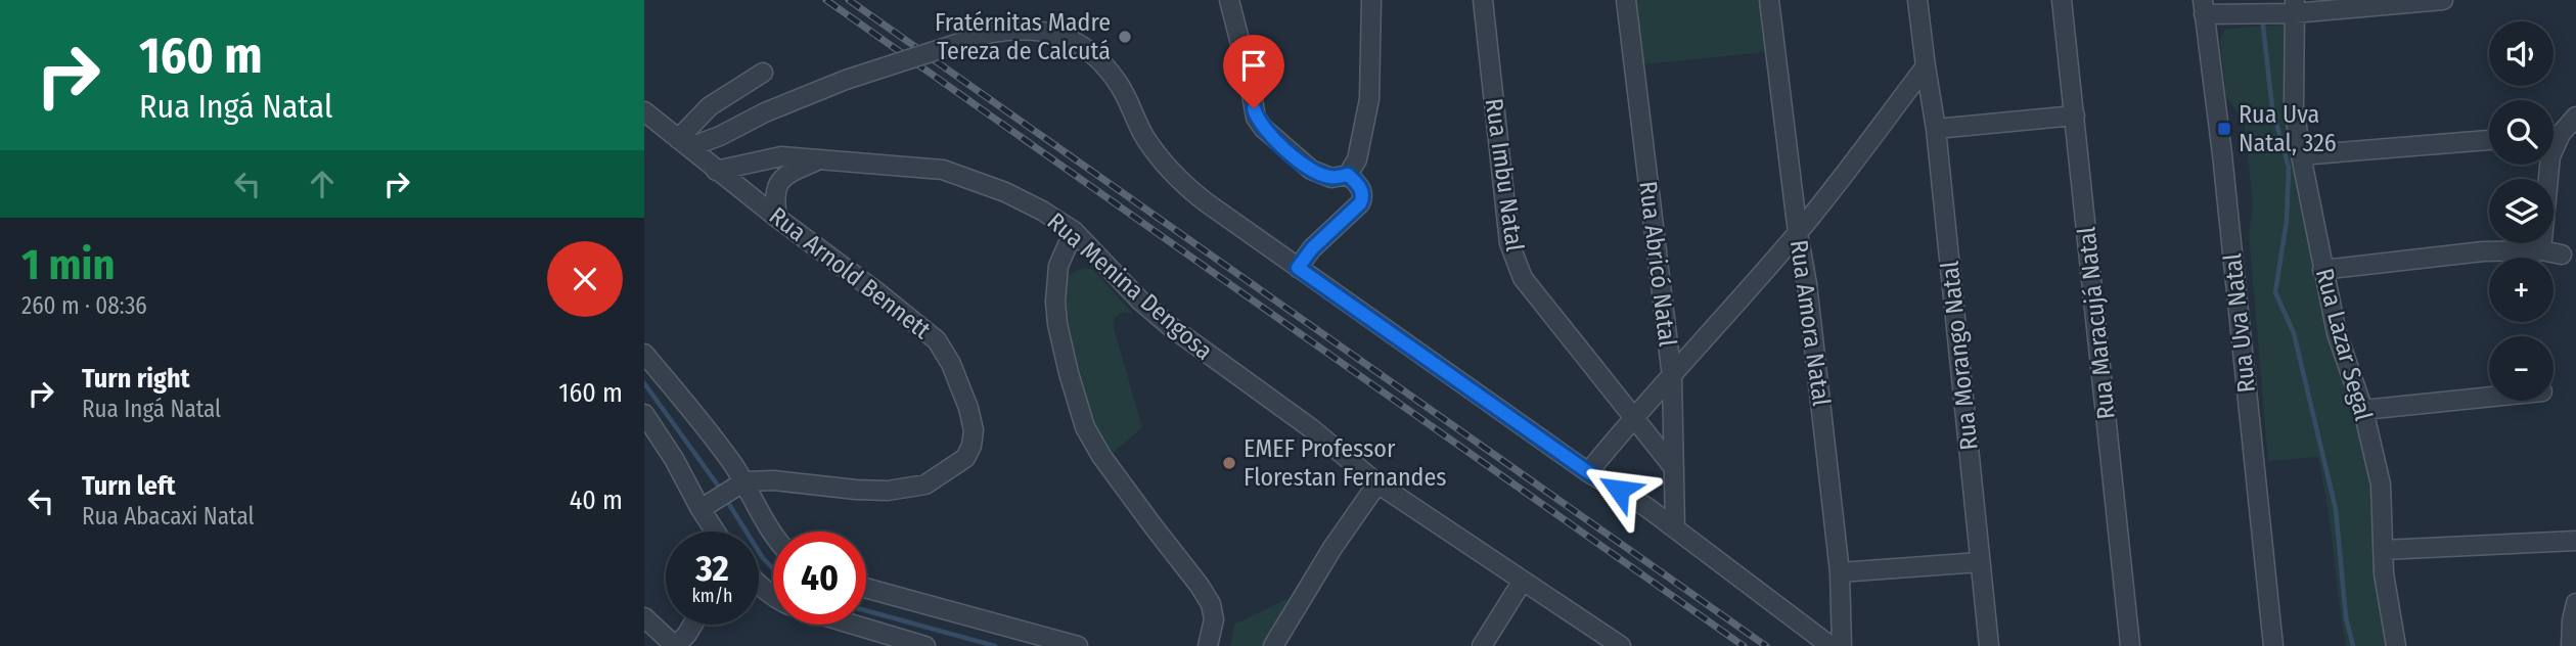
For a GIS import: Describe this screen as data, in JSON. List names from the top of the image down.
{
  "streets": {
    "street": [
      "Rua Imbu Natal",
      "Rua Abricó Natal",
      "Rua Arnold Bennett",
      "Rua Menina Dengosa",
      "Rua Amora Natal",
      "Rua Maracujá Natal",
      "Rua Uva Natal",
      "Rua Lazar Segal",
      "Rua Morango Natal"
    ]
  },
  "crossings": [
    ["Rua Imbu Natal", "Rua Abricó Natal"],
    ["Rua Arnold Bennett", "Rua Menina Dengosa"]
  ],
  "places": {
    "other": ["Fratérnitas Madre Tereza de Calcutá", "EMEF Professor Florestan Fernandes"],
    "transit": ["Rua Uva Natal, 326"]
  },
  "page": {
    "turn": ["160 m", "Rua Ingá Natal"],
    "map_buttons": ["+", "−"],
    "heading": ["1 min", "260 m · 08:36"],
    "list": [
      {
        "name": "Turn right",
        "note": "Rua Ingá Natal",
        "value": "160 m"
      },
      {
        "name": "Turn left",
        "note": "Rua Abacaxi Natal",
        "value": "40 m"
      }
    ],
    "speed": "32 km/h",
    "limit": "40"
  }
}
